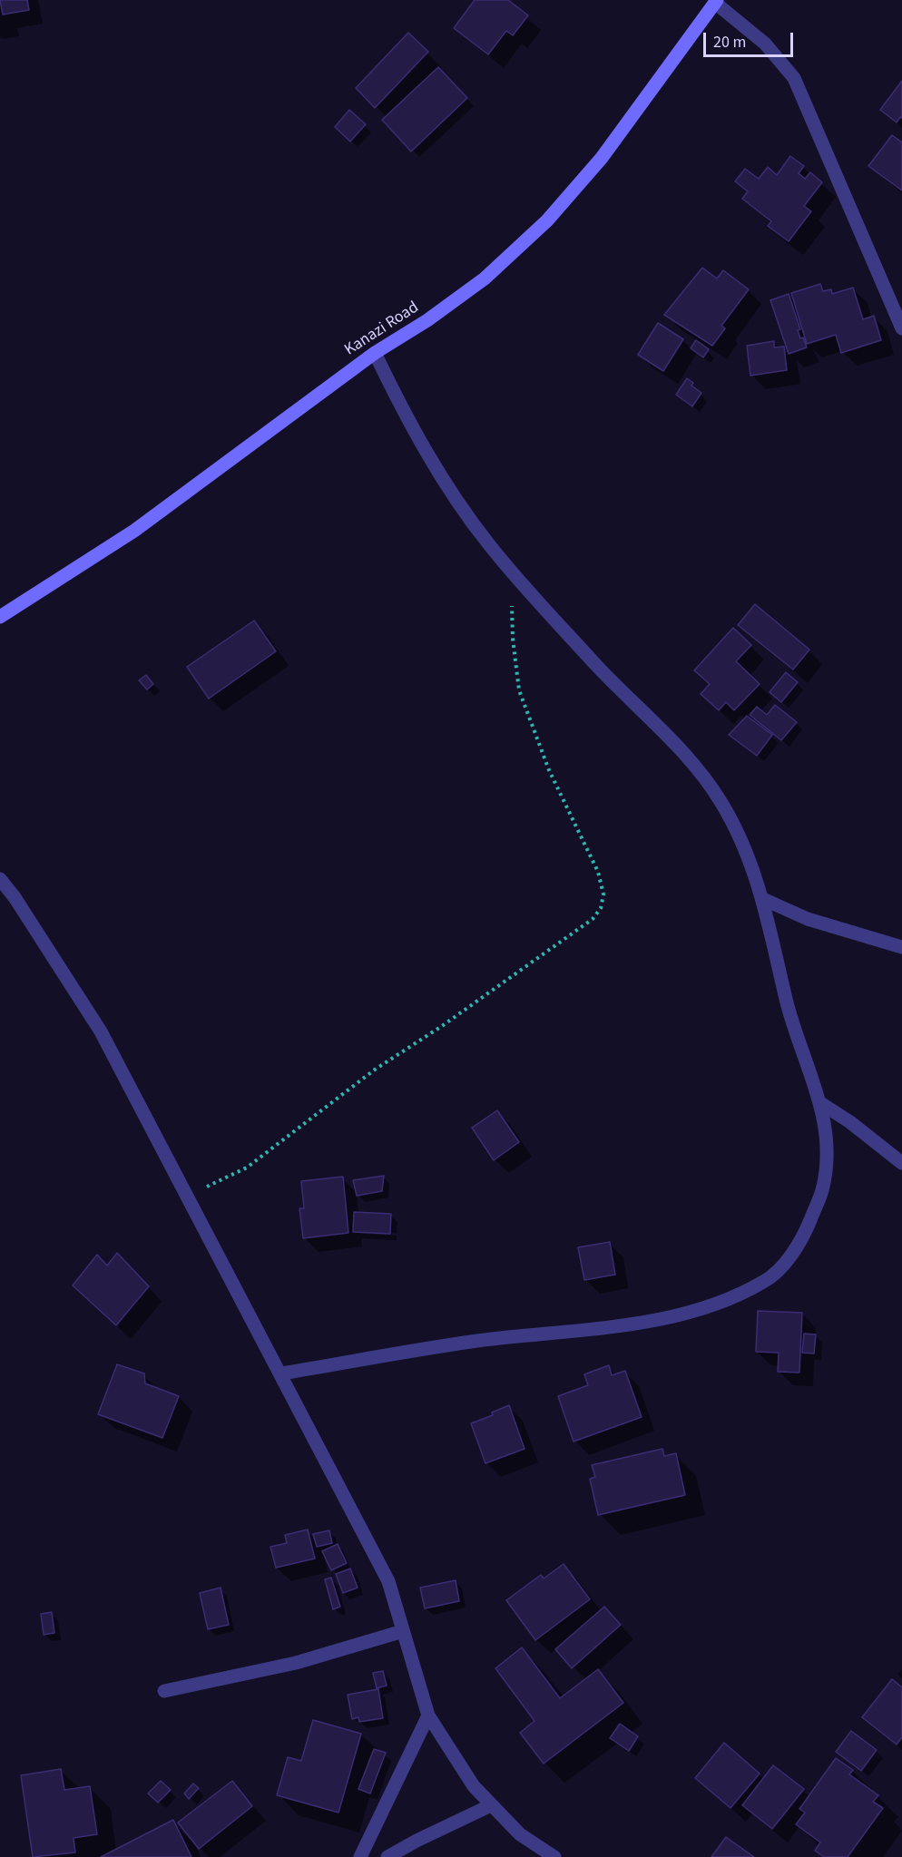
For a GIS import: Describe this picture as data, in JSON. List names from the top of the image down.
{
  "streets": {
    "main road": ["Kanazi Road"]
  },
  "scale_bar": "20 m"
}
